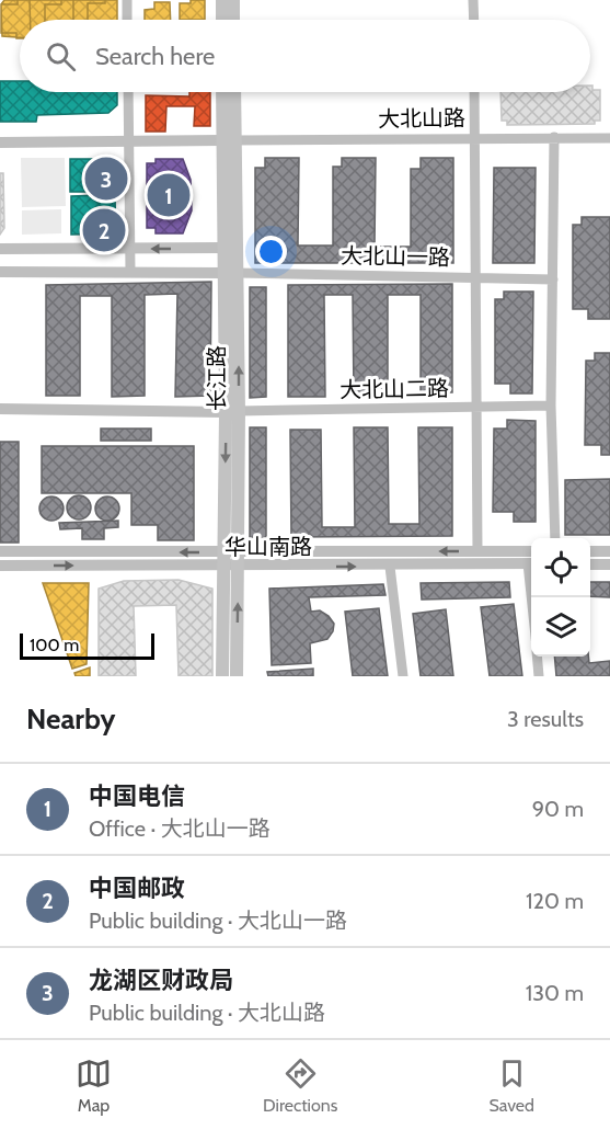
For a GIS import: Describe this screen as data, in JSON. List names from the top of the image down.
{
  "streets": {
    "main road": ["长江路"],
    "street": [
      "大北山路",
      "大北山一路",
      "大北山二路",
      "华山南路"
    ]
  },
  "crossings": [
    ["大北山路", "长江路"],
    ["大北山一路", "长江路"],
    ["长江路", "大北山二路"],
    ["长江路", "华山南路"]
  ],
  "scale_bar": "100 m",
  "page": {
    "search": "Search here",
    "pins": ["3", "1", "2"],
    "scale": "100 m",
    "heading": ["Nearby", "3 results"],
    "list": [
      {
        "mark": "1",
        "name": "中国电信",
        "note": "Office · 大北山一路",
        "value": "90 m"
      },
      {
        "mark": "2",
        "name": "中国邮政",
        "note": "Public building · 大北山一路",
        "value": "120 m"
      },
      {
        "mark": "3",
        "name": "龙湖区财政局",
        "note": "Public building · 大北山路",
        "value": "130 m"
      }
    ],
    "nav": ["Map", "Directions", "Saved"]
  }
}
